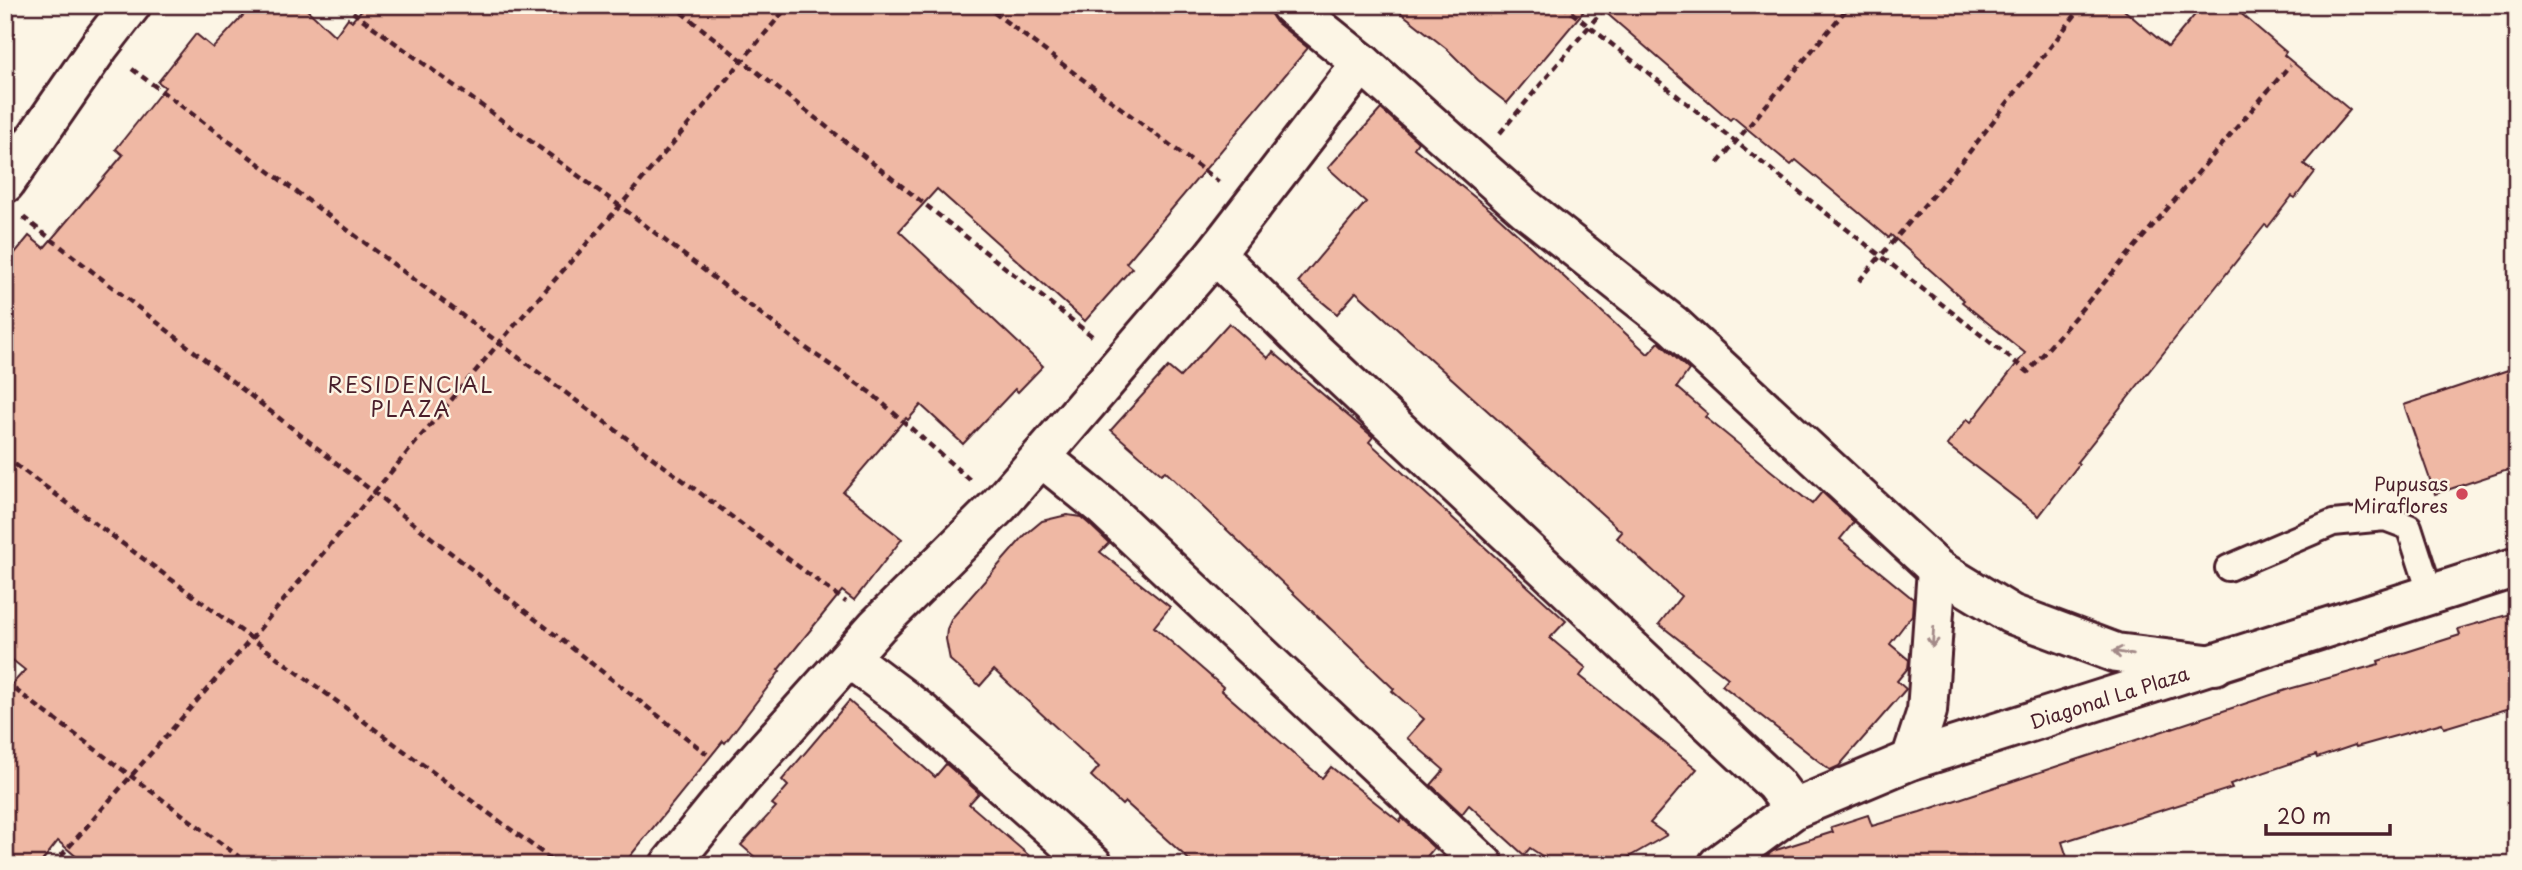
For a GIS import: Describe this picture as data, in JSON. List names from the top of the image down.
{
  "streets": {
    "street": ["Diagonal La Plaza"]
  },
  "districts": ["RESIDENCIAL PLAZA"],
  "places": ["Pupusas Miraflores"],
  "scale_bar": "20 m"
}
